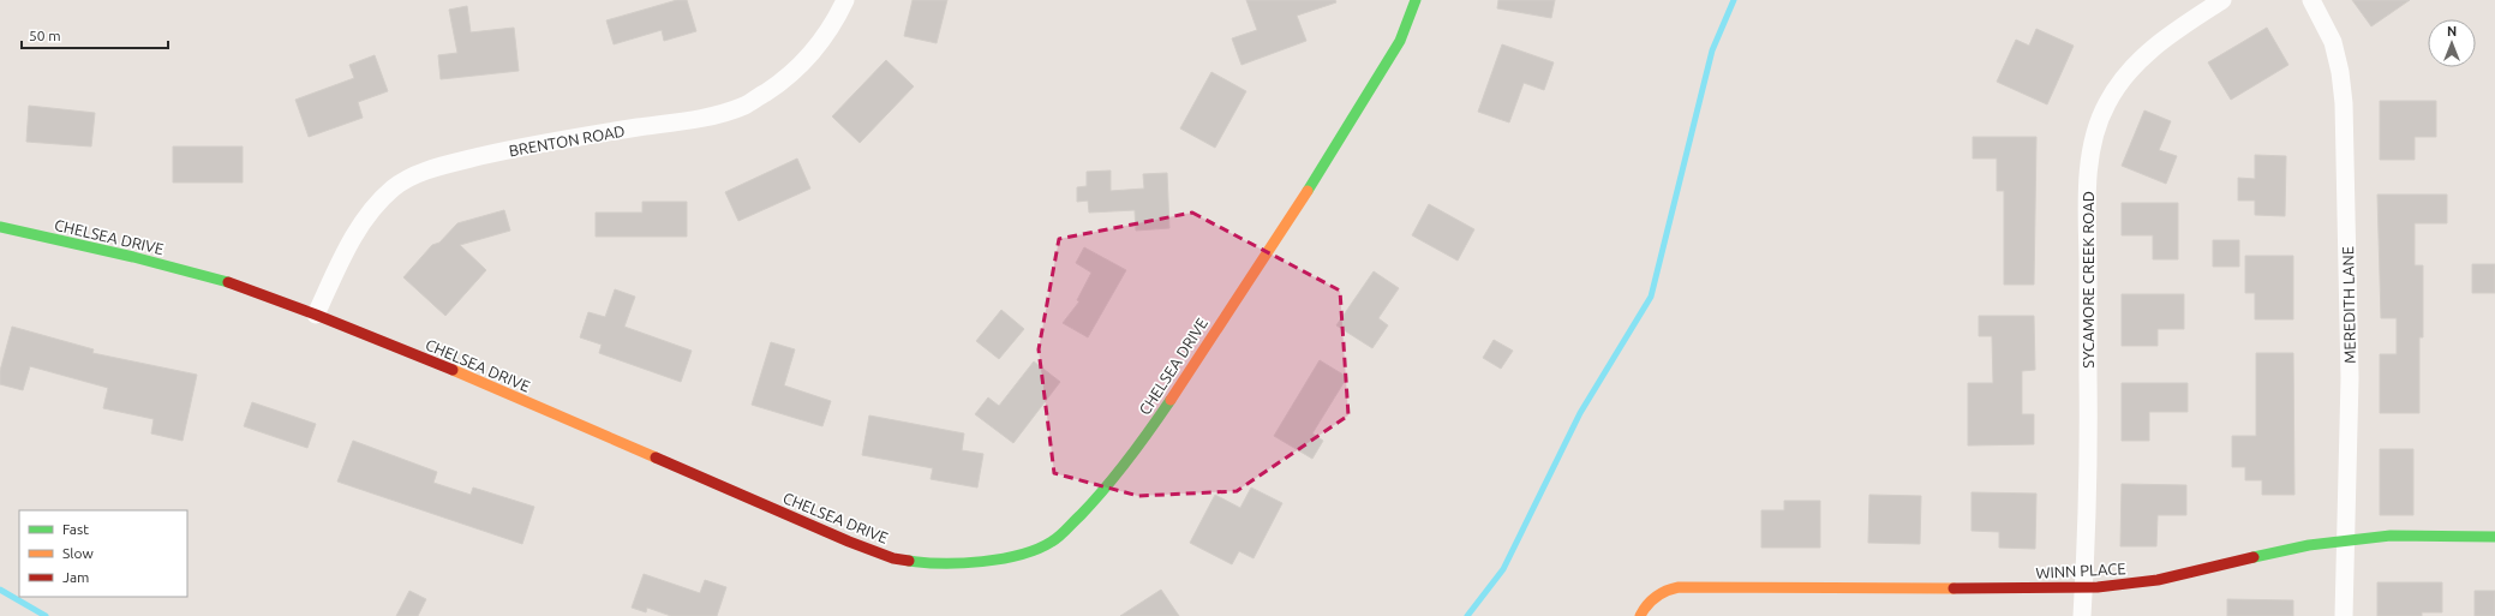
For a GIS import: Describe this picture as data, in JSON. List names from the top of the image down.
{
  "streets": {
    "street": [
      "BRENTON ROAD",
      "CHELSEA DRIVE",
      "SYCAMORE CREEK ROAD",
      "MEREDITH LANE",
      "WINN PLACE"
    ]
  },
  "crossings": [
    ["BRENTON ROAD", "CHELSEA DRIVE"],
    ["SYCAMORE CREEK ROAD", "WINN PLACE"],
    ["MEREDITH LANE", "WINN PLACE"]
  ],
  "legend": ["Fast", "Slow", "Jam"],
  "scale_bar": "50 m",
  "north": "top"
}
